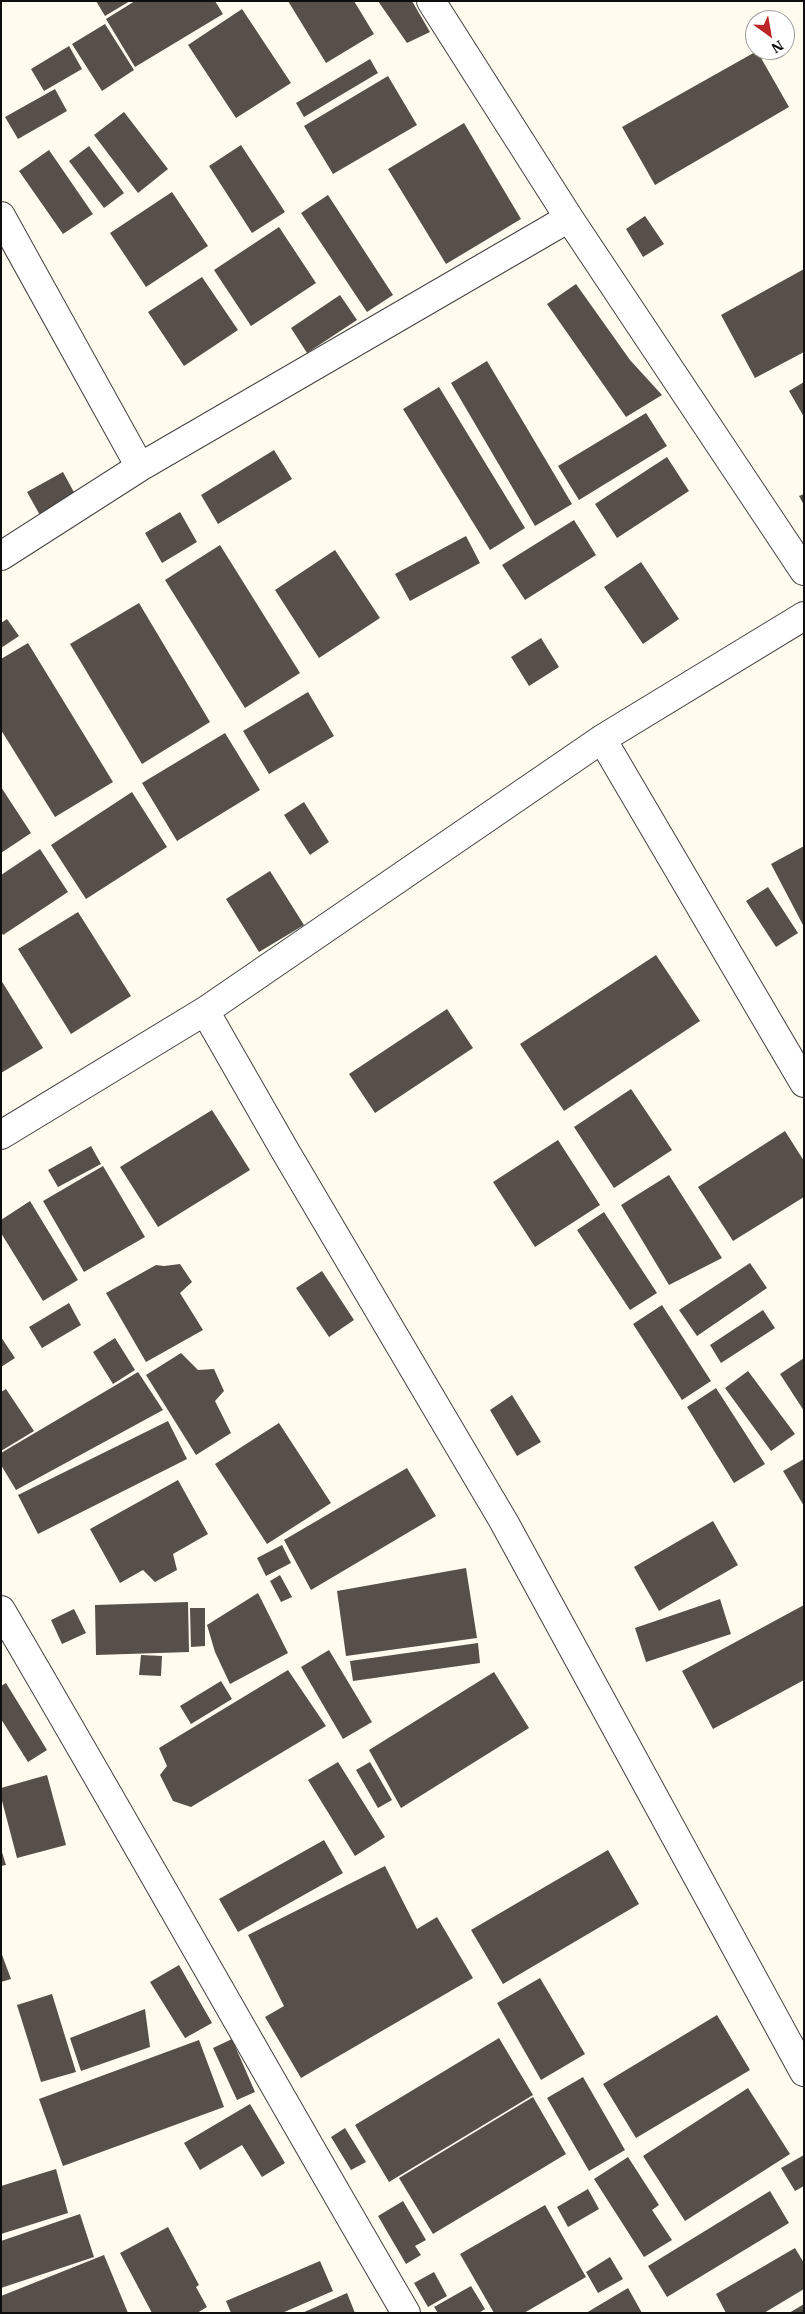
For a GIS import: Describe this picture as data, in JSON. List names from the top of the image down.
{
  "north": "bottom right"
}
